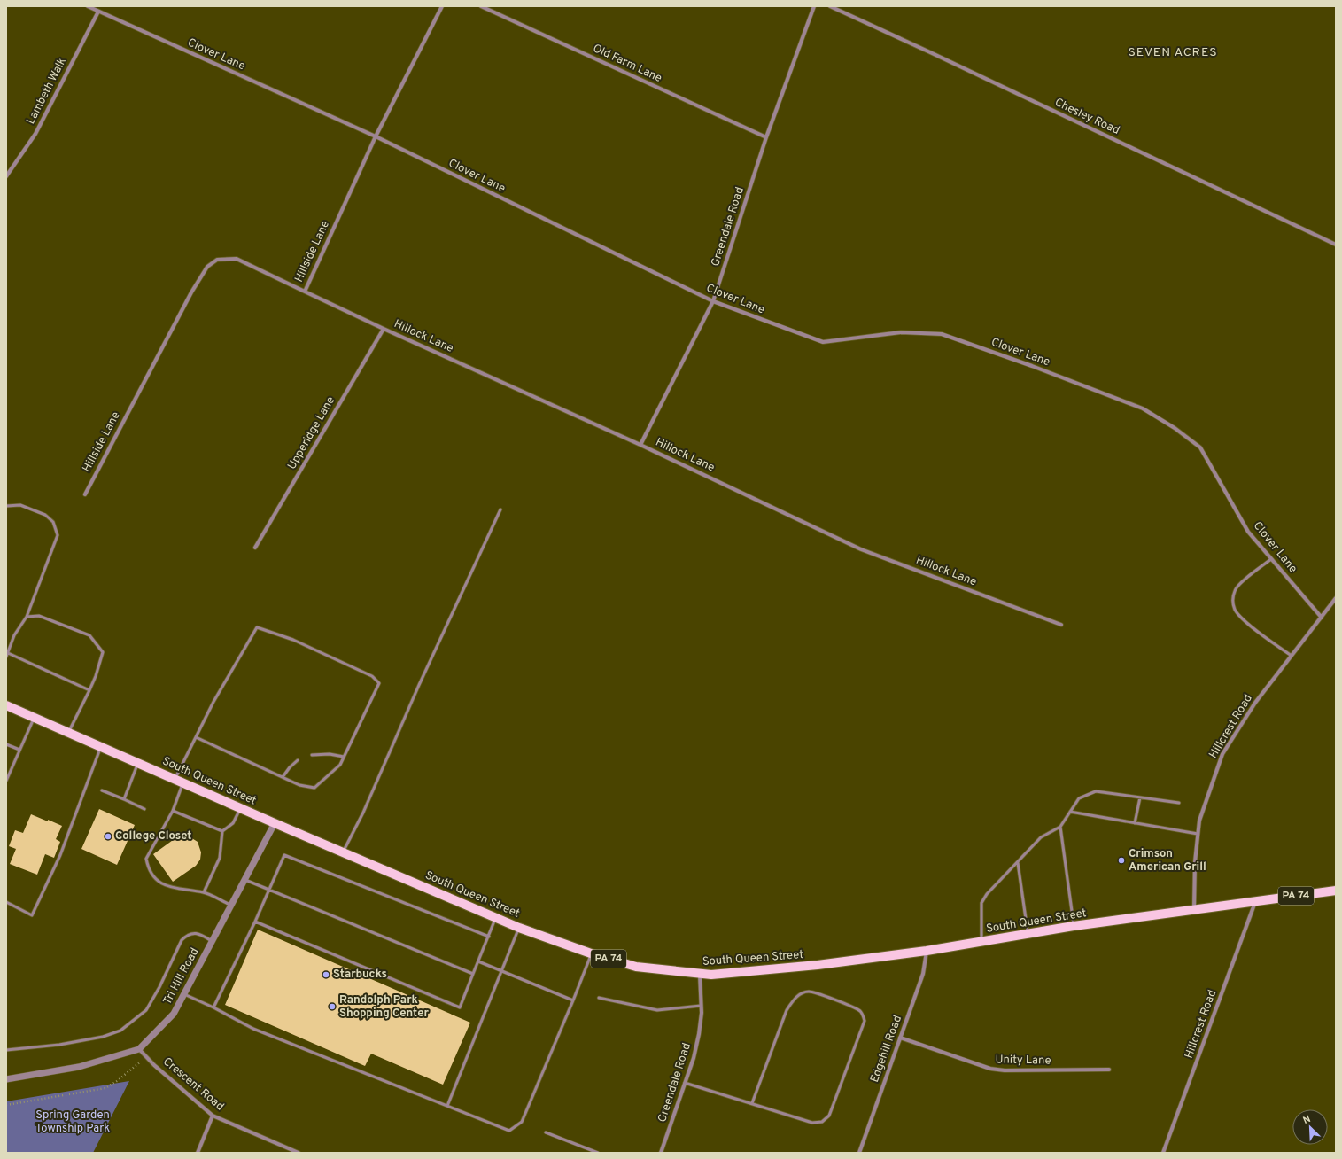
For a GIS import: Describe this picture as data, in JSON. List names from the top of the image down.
{
  "streets": {
    "main road": ["South Queen Street", "PA 74"],
    "street": [
      "Clover Lane",
      "Old Farm Lane",
      "Lambeth Walk",
      "Chesley Road",
      "Greendale Road",
      "Hillside Lane",
      "Hillock Lane",
      "Upperidge Lane",
      "Hillcrest Road",
      "Tri Hill Road",
      "Edgehill Road",
      "Unity Lane",
      "Crescent Road"
    ]
  },
  "crossings": [
    ["Clover Lane", "Lambeth Walk"],
    ["Clover Lane", "Greendale Road"],
    ["Clover Lane", "Hillside Lane"],
    ["Clover Lane", "Hillcrest Road"],
    ["Old Farm Lane", "Greendale Road"],
    ["Greendale Road", "Hillock Lane"],
    ["Greendale Road", "South Queen Street"],
    ["Hillside Lane", "Hillock Lane"],
    ["Hillock Lane", "Upperidge Lane"],
    ["Hillcrest Road", "South Queen Street"],
    ["South Queen Street", "Tri Hill Road"],
    ["South Queen Street", "Edgehill Road"],
    ["Tri Hill Road", "Crescent Road"],
    ["Edgehill Road", "Unity Lane"]
  ],
  "districts": ["SEVEN ACRES"],
  "parks": ["Spring Garden Township Park"],
  "places": [
    "College Closet",
    "Crimson American Grill",
    "Starbucks",
    "Randolph Park Shopping Center"
  ],
  "north": "top left"
}
